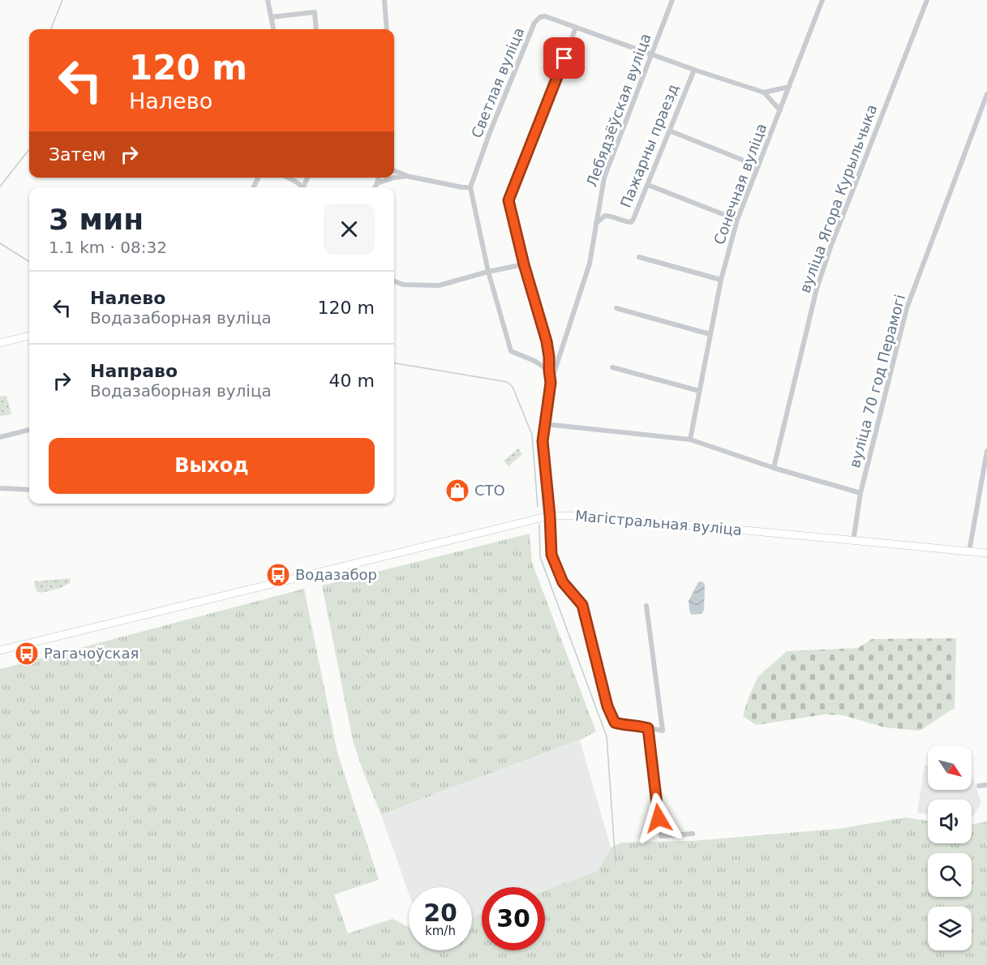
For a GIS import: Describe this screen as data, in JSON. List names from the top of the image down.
{
  "streets": {
    "main road": ["Магістральная вуліца"],
    "street": [
      "Светлая вуліца",
      "Лебядзёўская вуліца",
      "Пажарны праезд",
      "Сонечная вуліца",
      "вуліца Ягора Курыльчыка",
      "вуліца 70 год Перамогі"
    ]
  },
  "crossings": [
    ["Светлая вуліца", "Лебядзёўская вуліца"],
    ["Светлая вуліца", "Пажарны праезд"],
    ["Лебядзёўская вуліца", "Пажарны праезд"],
    ["Лебядзёўская вуліца", "Магістральная вуліца"],
    ["вуліца 70 год Перамогі", "Магістральная вуліца"]
  ],
  "places": {
    "shop": ["СТО"],
    "bus stop": ["Водазабор", "Рагачоўская"]
  },
  "north": "bottom right",
  "page": {
    "turn": ["120 m", "Налево"],
    "then": "Затем",
    "heading": ["3 мин", "1.1 km · 08:32"],
    "list": [
      {
        "name": "Налево",
        "note": "Водазаборная вуліца",
        "value": "120 m"
      },
      {
        "name": "Направо",
        "note": "Водазаборная вуліца",
        "value": "40 m"
      }
    ],
    "buttons": "Выход",
    "speed": "20 km/h",
    "limit": "30"
  }
}
